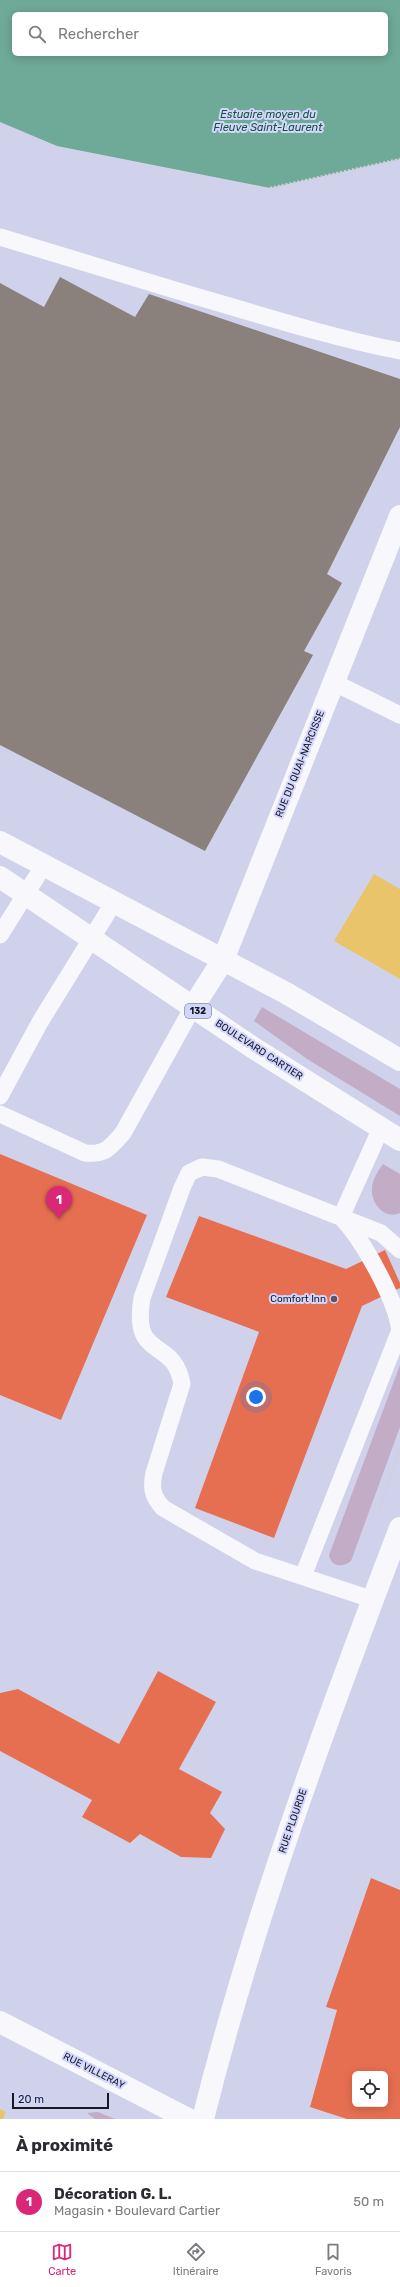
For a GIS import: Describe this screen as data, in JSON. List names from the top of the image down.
{
  "streets": {
    "street": [
      "RUE DU QUAI-NARCISSE",
      "132",
      "BOULEVARD CARTIER",
      "RUE PLOURDE",
      "RUE VILLERAY"
    ]
  },
  "crossings": [
    ["RUE DU QUAI-NARCISSE", "BOULEVARD CARTIER"]
  ],
  "water": ["Estuaire moyen du Fleuve Saint-Laurent"],
  "places": ["Comfort Inn"],
  "scale_bar": "20 m",
  "page": {
    "search": "Rechercher",
    "pins": "1",
    "scale": "20 m",
    "heading": "À proximité",
    "list": [
      {
        "mark": "1",
        "name": "Décoration G. L.",
        "note": "Magasin · Boulevard Cartier",
        "value": "50 m"
      }
    ],
    "nav": ["Carte", "Itinéraire", "Favoris"]
  }
}
